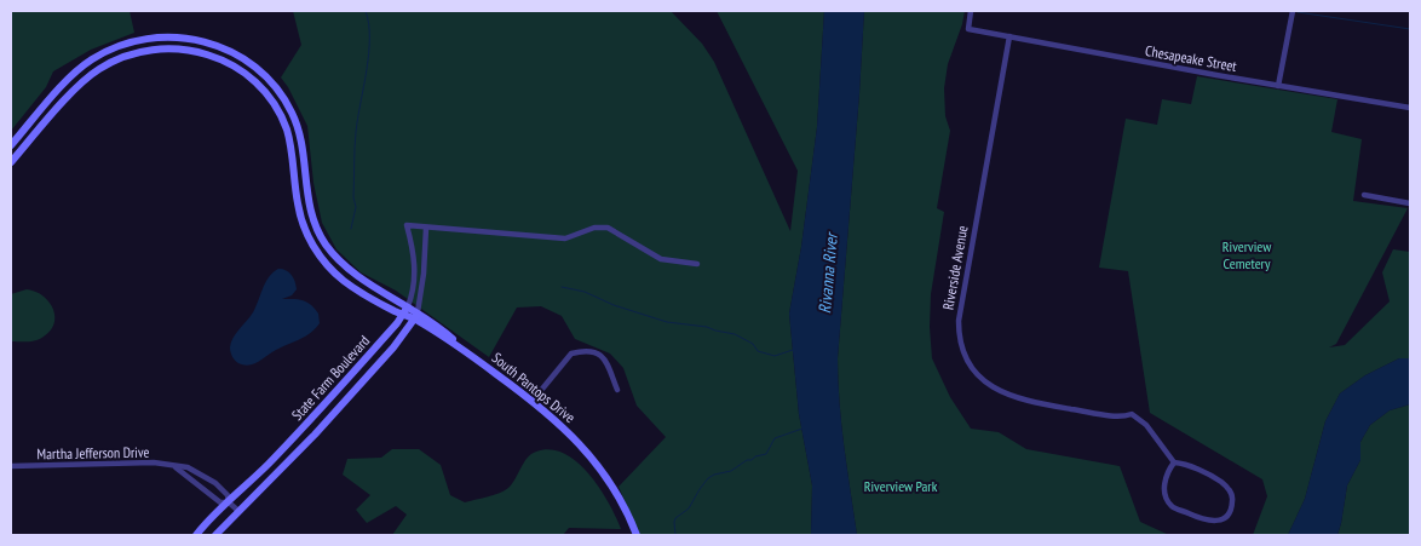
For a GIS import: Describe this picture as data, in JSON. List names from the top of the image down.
{
  "streets": {
    "street": [
      "Chesapeake Street",
      "Riverside Avenue",
      "State Farm Boulevard",
      "South Pantops Drive",
      "Martha Jefferson Drive"
    ]
  },
  "crossings": [
    ["Chesapeake Street", "Riverside Avenue"],
    ["State Farm Boulevard", "South Pantops Drive"],
    ["State Farm Boulevard", "Martha Jefferson Drive"]
  ],
  "water": ["Rivanna River"],
  "parks": ["Riverview Cemetery", "Riverview Park"]
}
